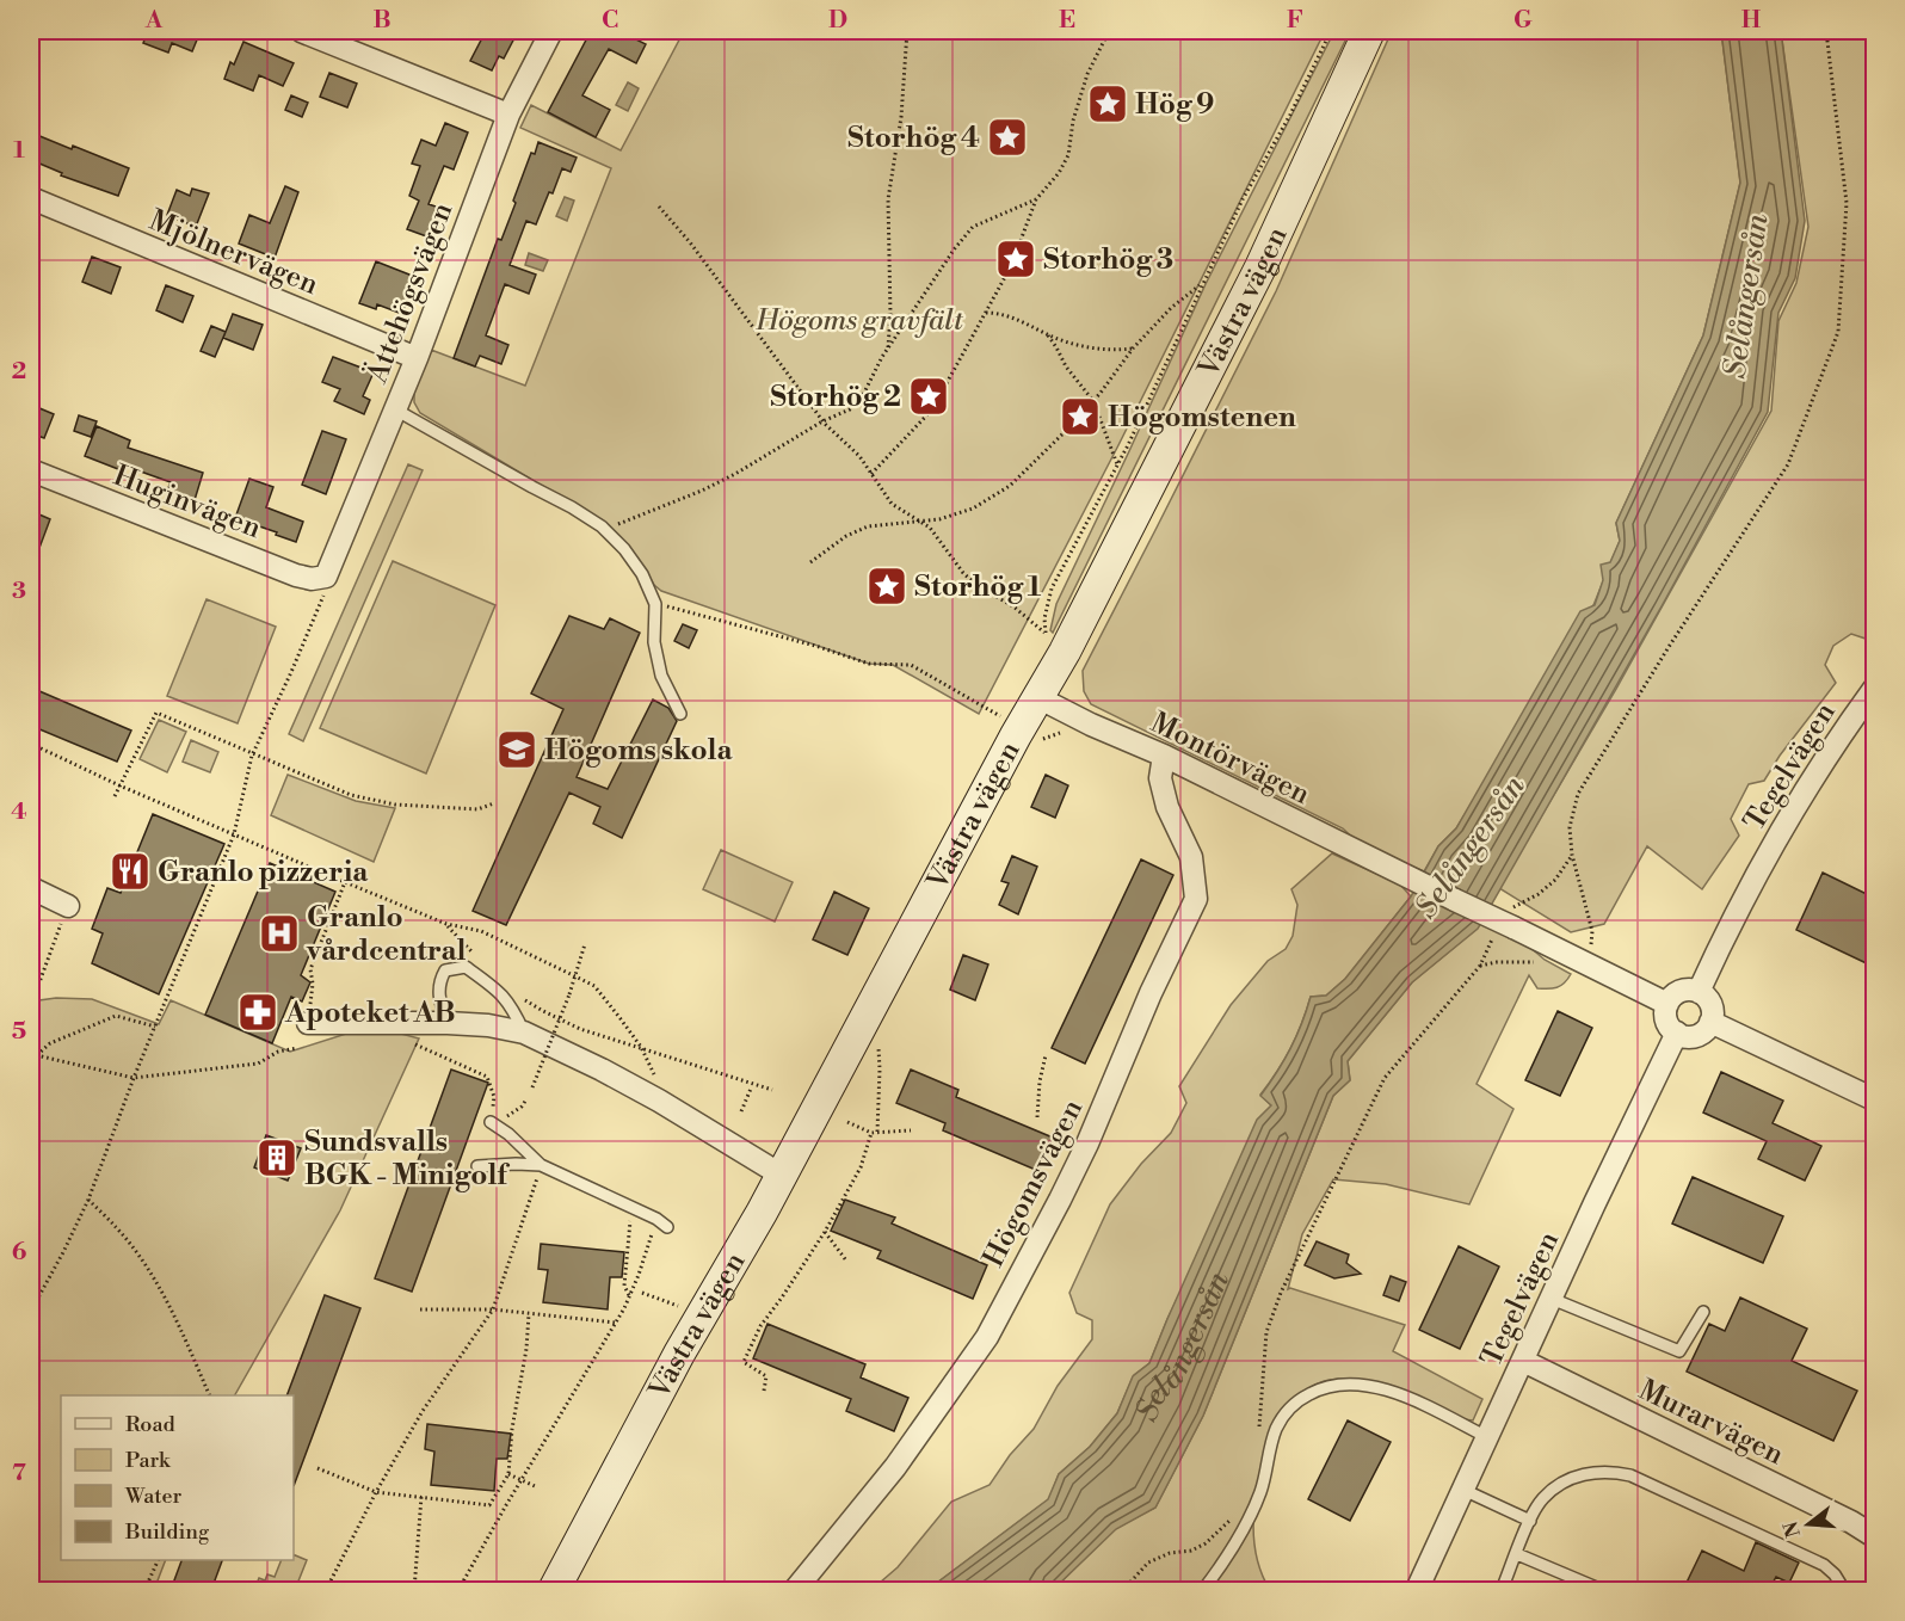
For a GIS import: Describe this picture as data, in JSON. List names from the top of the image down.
{
  "streets": {
    "street": [
      "Mjölnervägen",
      "Ättehögsvägen",
      "Västra vägen",
      "Huginvägen",
      "Montörvägen",
      "Tegelvägen",
      "Högomsvägen",
      "Murarvägen"
    ]
  },
  "crossings": [
    ["Mjölnervägen", "Ättehögsvägen"],
    ["Ättehögsvägen", "Huginvägen"],
    ["Västra vägen", "Montörvägen"],
    ["Montörvägen", "Högomsvägen"],
    ["Tegelvägen", "Murarvägen"]
  ],
  "water": ["Selångersån"],
  "parks": ["Högoms gravfält"],
  "places": {
    "place": [
      "Hög 9",
      "Storhög 4",
      "Storhög 3",
      "Storhög 2",
      "Högomstenen",
      "Storhög 1"
    ],
    "school or university": ["Högoms skola"],
    "restaurant": ["Granlo pizzeria"],
    "hospital": ["Granlo vårdcentral"],
    "pharmacy": ["Apoteket AB"],
    "building": ["Sundsvalls BGK - Minigolf"]
  },
  "legend": [
    "Road",
    "Park",
    "Water",
    "Building"
  ],
  "north": "left",
  "grid": {
    "columns": [
      "A",
      "B",
      "C",
      "D",
      "E",
      "F",
      "G",
      "H"
    ],
    "rows": [
      "1",
      "2",
      "3",
      "4",
      "5",
      "6",
      "7"
    ]
  }
}
